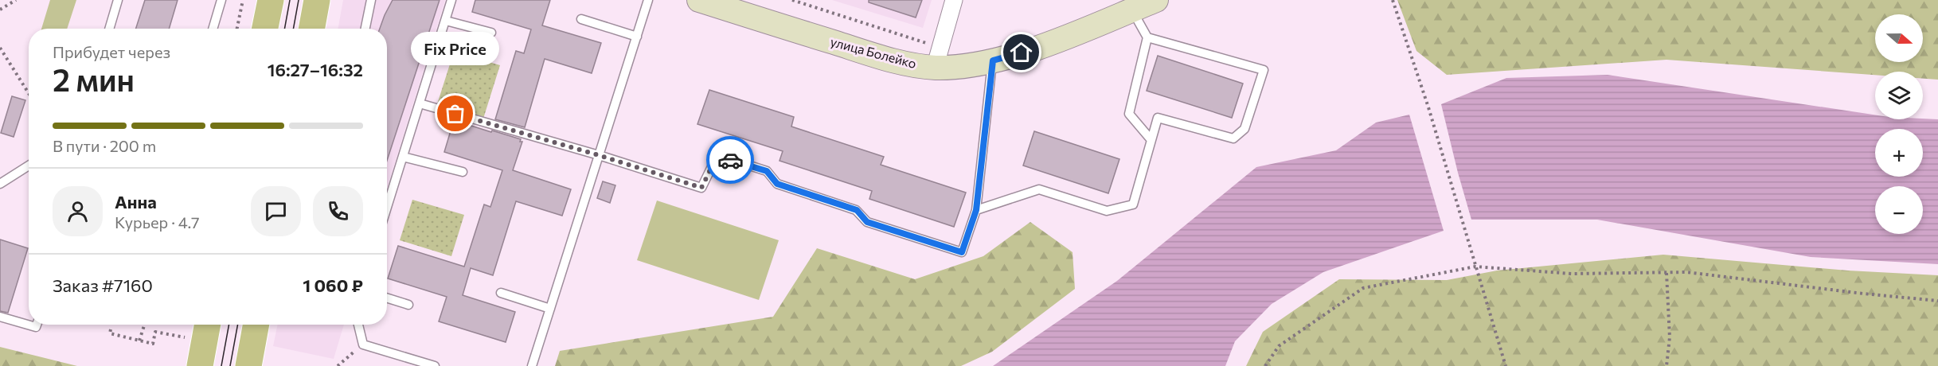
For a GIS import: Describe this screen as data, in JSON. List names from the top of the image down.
{
  "streets": {
    "street": ["улица Болейко"]
  },
  "places": ["Fix Price"],
  "north": "right",
  "page": {
    "map_buttons": ["+", "−"],
    "heading": ["2 мин", "Прибудет через", "16:27–16:32"],
    "panel": [
      "Анна",
      "Курьер · 4.7",
      "Заказ #7160",
      "1 060 ₽"
    ],
    "bubble": "Fix Price",
    "bar": "В пути · 200 m"
  }
}
